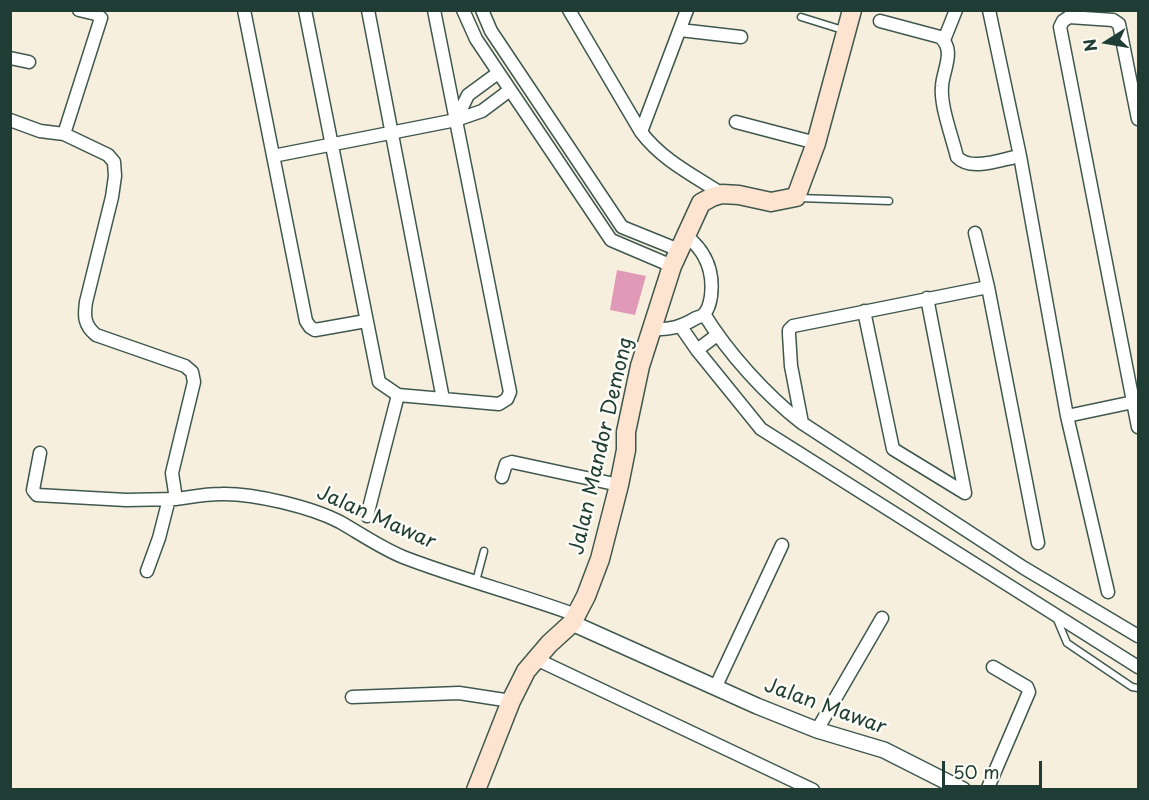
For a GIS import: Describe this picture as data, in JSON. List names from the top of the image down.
{
  "streets": {
    "main road": ["Jalan Mandor Demong"],
    "street": ["Jalan Mawar"]
  },
  "crossings": [
    ["Jalan Mandor Demong", "Jalan Mawar"]
  ],
  "scale_bar": "50 m",
  "north": "left"
}
